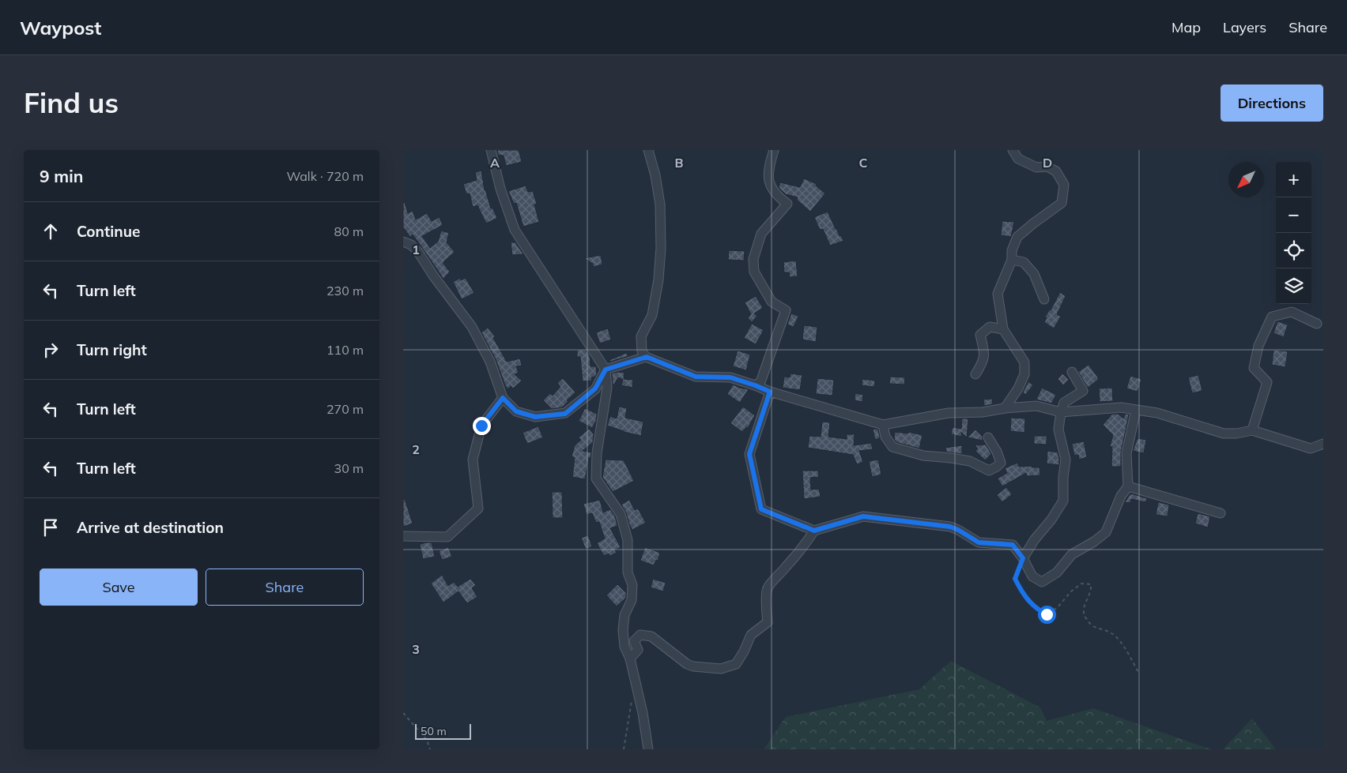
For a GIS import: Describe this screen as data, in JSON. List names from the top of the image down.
{
  "scale_bar": "50 m",
  "north": "bottom left",
  "page": {
    "header": "Waypost",
    "nav": ["Map", "Layers", "Share"],
    "buttons": [
      "Directions",
      ["Save", "Share"]
    ],
    "title": "Find us",
    "heading": ["9 min", "Walk · 720 m"],
    "map_buttons": ["+", "−"],
    "list": [
      ["Continue", "80 m"],
      ["Turn left", "230 m"],
      ["Turn right", "110 m"],
      ["Turn left", "270 m"],
      ["Turn left", "30 m"],
      "Arrive at destination"
    ],
    "scale": "50 m"
  },
  "grid": {
    "columns": [
      "A",
      "B",
      "C",
      "D"
    ],
    "rows": ["1", "2", "3"]
  }
}
